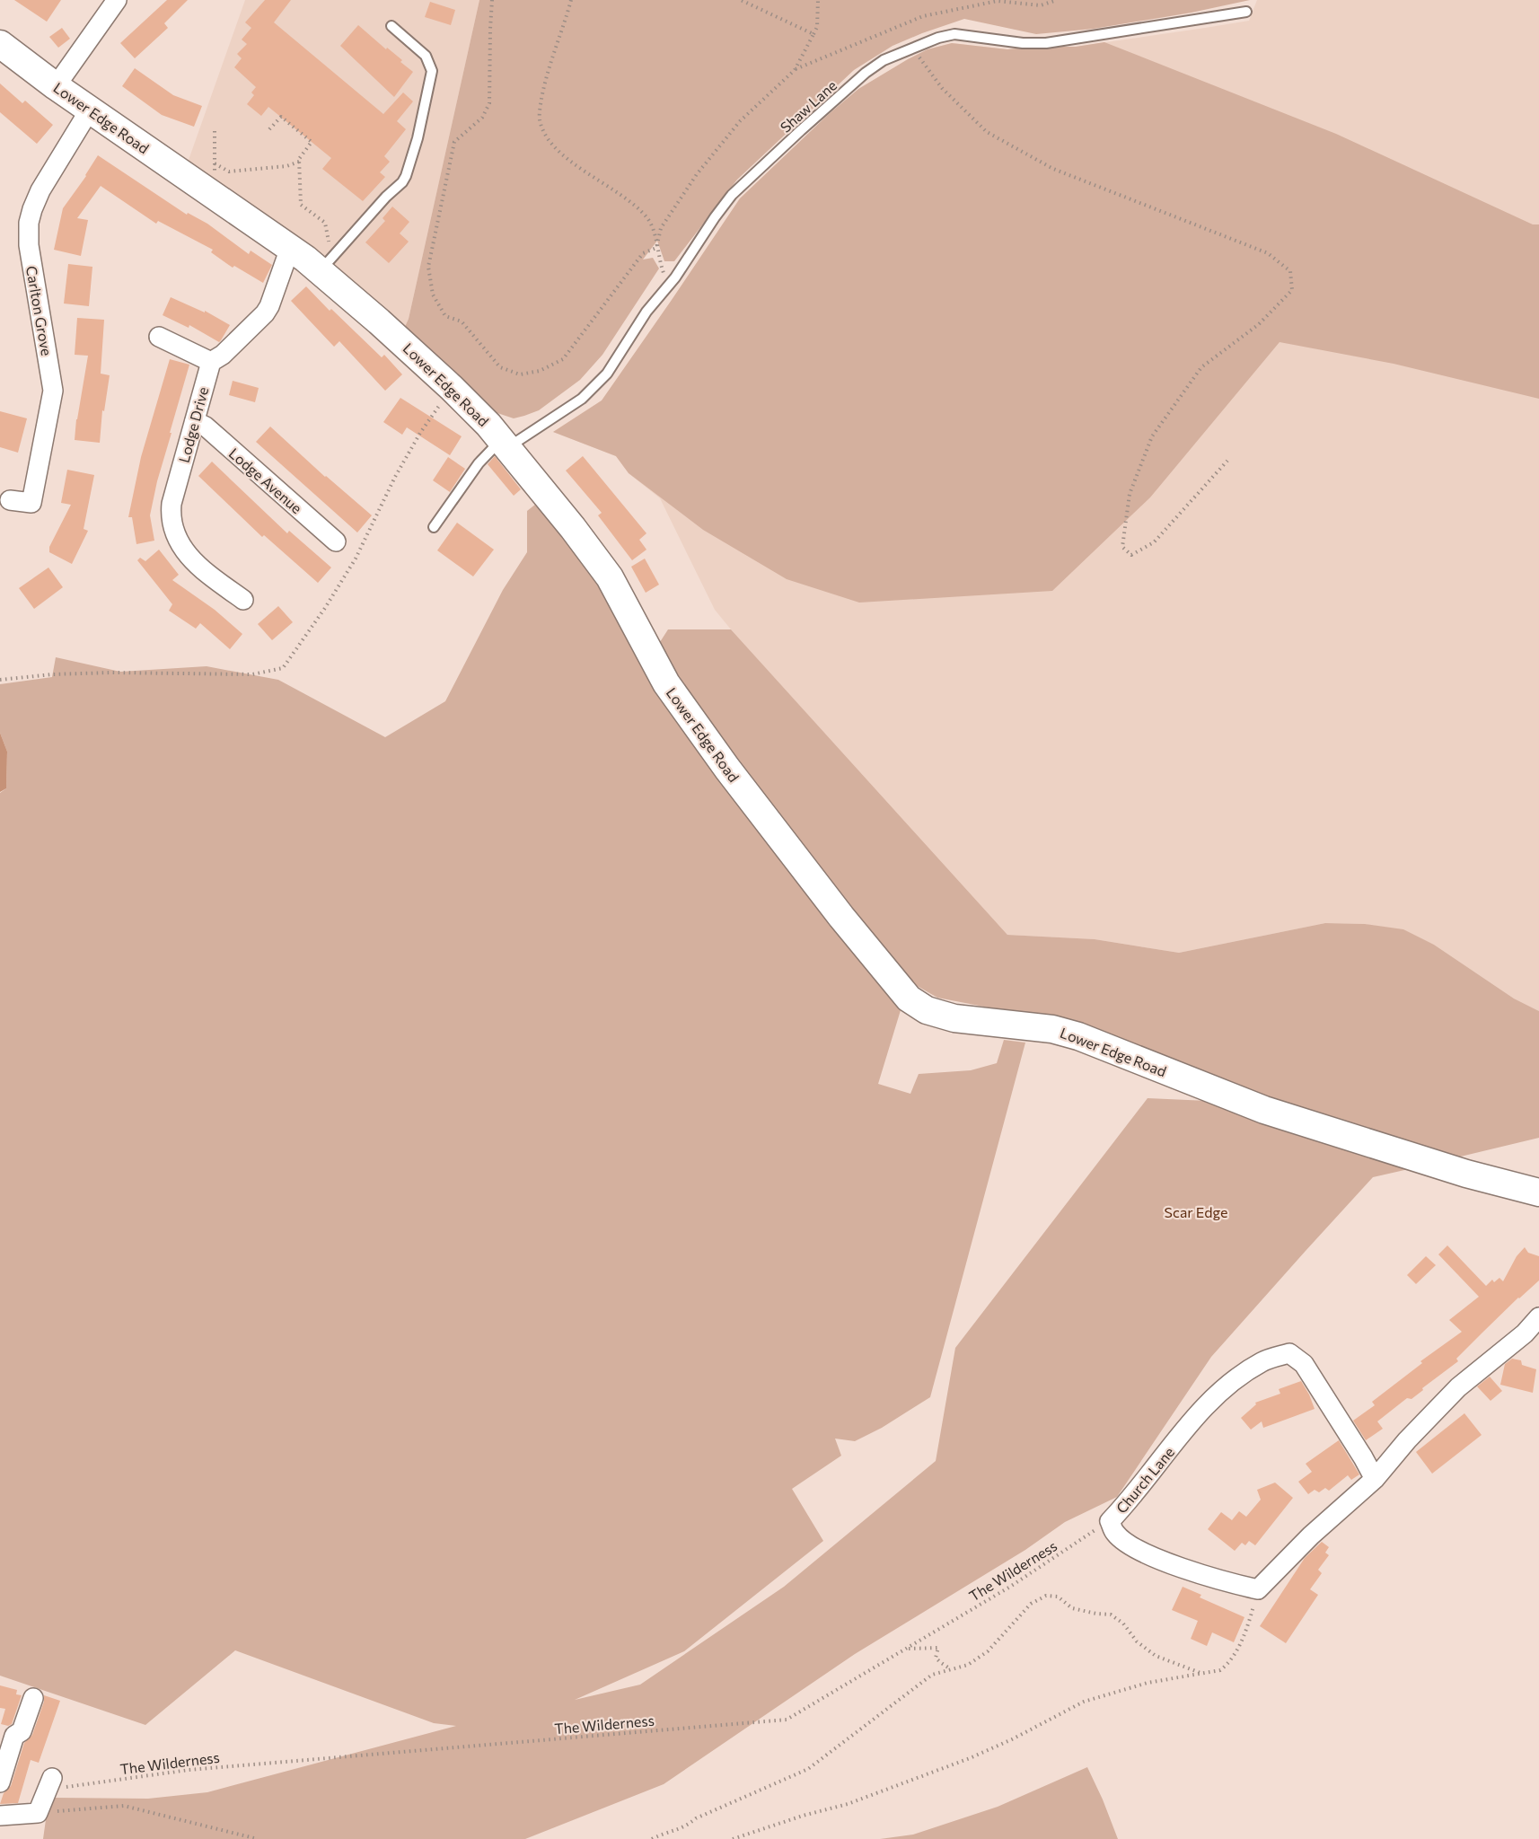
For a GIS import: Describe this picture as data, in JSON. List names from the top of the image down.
{
  "streets": {
    "street": [
      "Lower Edge Road",
      "Carlton Grove",
      "Lodge Drive",
      "Lodge Avenue",
      "Church Lane"
    ],
    "lane": ["Shaw Lane"],
    "path": ["The Wilderness"]
  },
  "crossings": [
    ["Shaw Lane", "Lower Edge Road"],
    ["Lower Edge Road", "Carlton Grove"],
    ["Lodge Drive", "Lodge Avenue"],
    ["Church Lane", "The Wilderness"]
  ],
  "parks": ["Scar Edge"]
}
